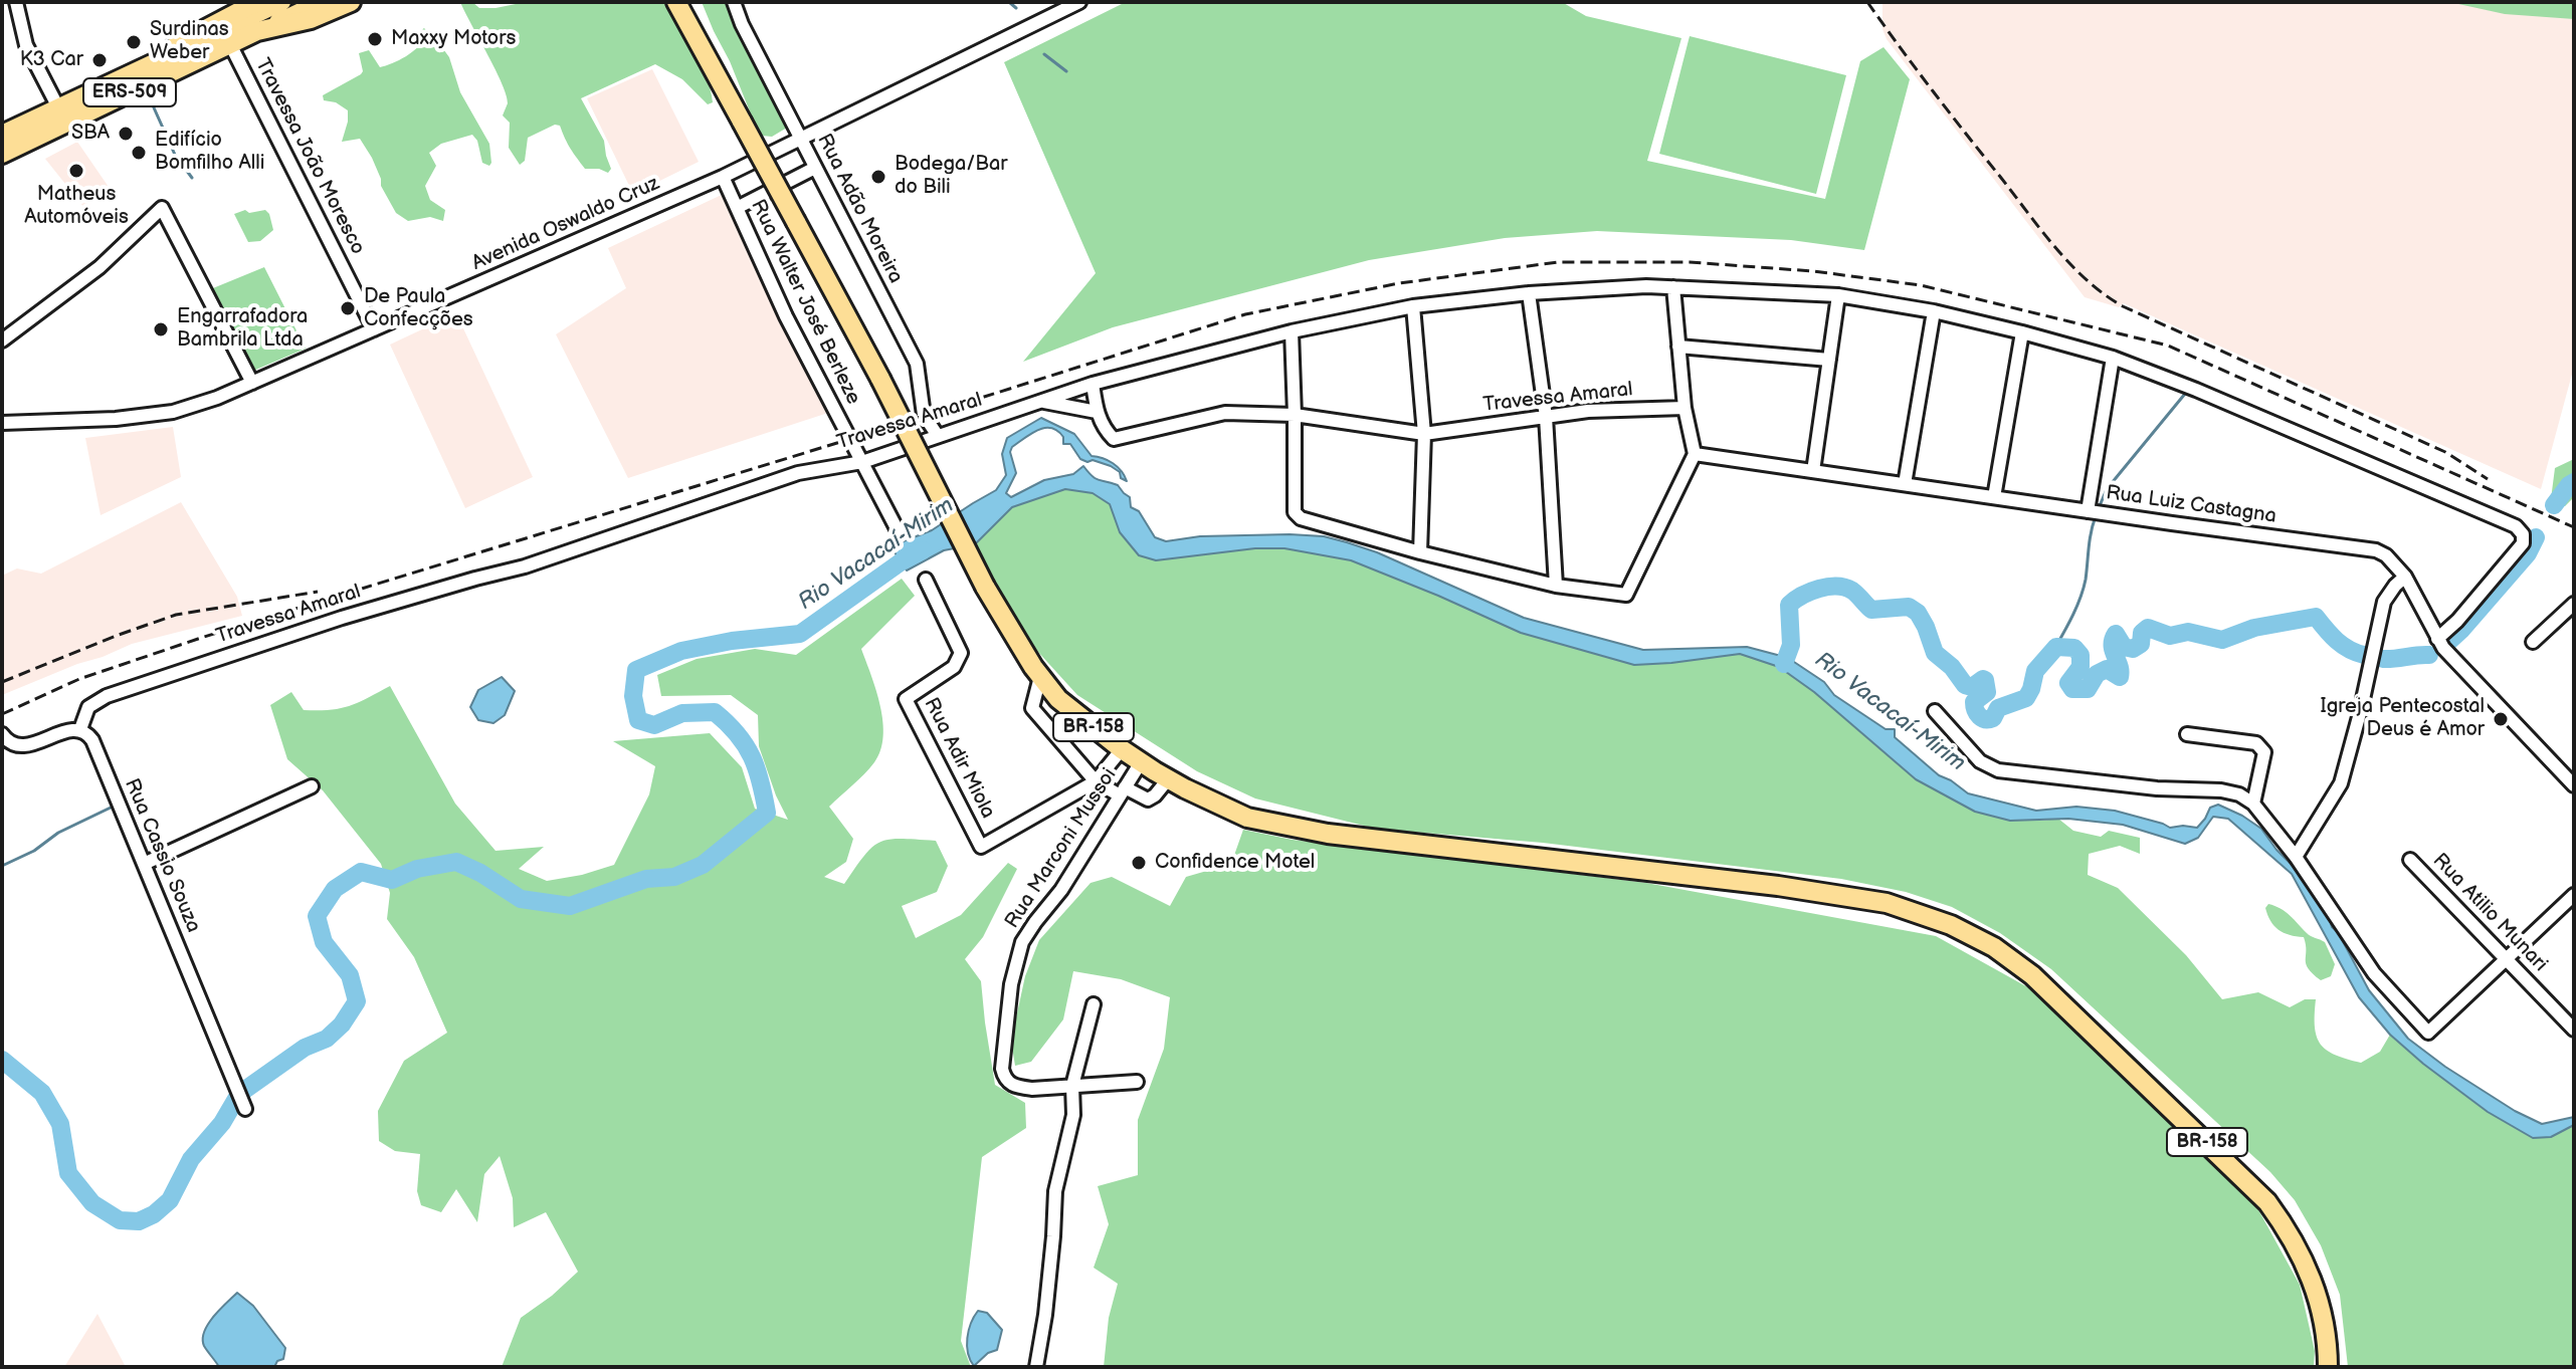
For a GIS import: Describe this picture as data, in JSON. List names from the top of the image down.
{
  "streets": {
    "highway": ["ERS-509", "BR-158"],
    "street": [
      "Travessa João Moresco",
      "Rua Adão Moreira",
      "Avenida Oswaldo Cruz",
      "Rua Walter José Berleze",
      "Travessa Amaral",
      "Rua Luiz Castagna",
      "Rua Adir Miola",
      "Rua Marconi Mussoi",
      "Rua Cassio Souza",
      "Rua Atilio Munari"
    ]
  },
  "crossings": [
    ["ERS-509", "Travessa João Moresco"],
    ["Travessa João Moresco", "Avenida Oswaldo Cruz"],
    ["Rua Adão Moreira", "Avenida Oswaldo Cruz"],
    ["Rua Adão Moreira", "Travessa Amaral"],
    ["Avenida Oswaldo Cruz", "Rua Walter José Berleze"],
    ["Rua Walter José Berleze", "Travessa Amaral"],
    ["Travessa Amaral", "Rua Luiz Castagna"],
    ["Travessa Amaral", "Rua Cassio Souza"],
    ["BR-158", "Rua Marconi Mussoi"]
  ],
  "water": ["Rio Vacacaí-Mirim"],
  "places": [
    "Maxxy Motors",
    "Surdinas Weber",
    "K3 Car",
    "SBA",
    "Edifício Bomfilho Alli",
    "Matheus Automóveis",
    "Bodega/Bar do Bili",
    "De Paula Confecções",
    "Engarrafadora Bambrila Ltda",
    "Igreja Pentecostal Deus é Amor",
    "Confidence Motel"
  ]
}
